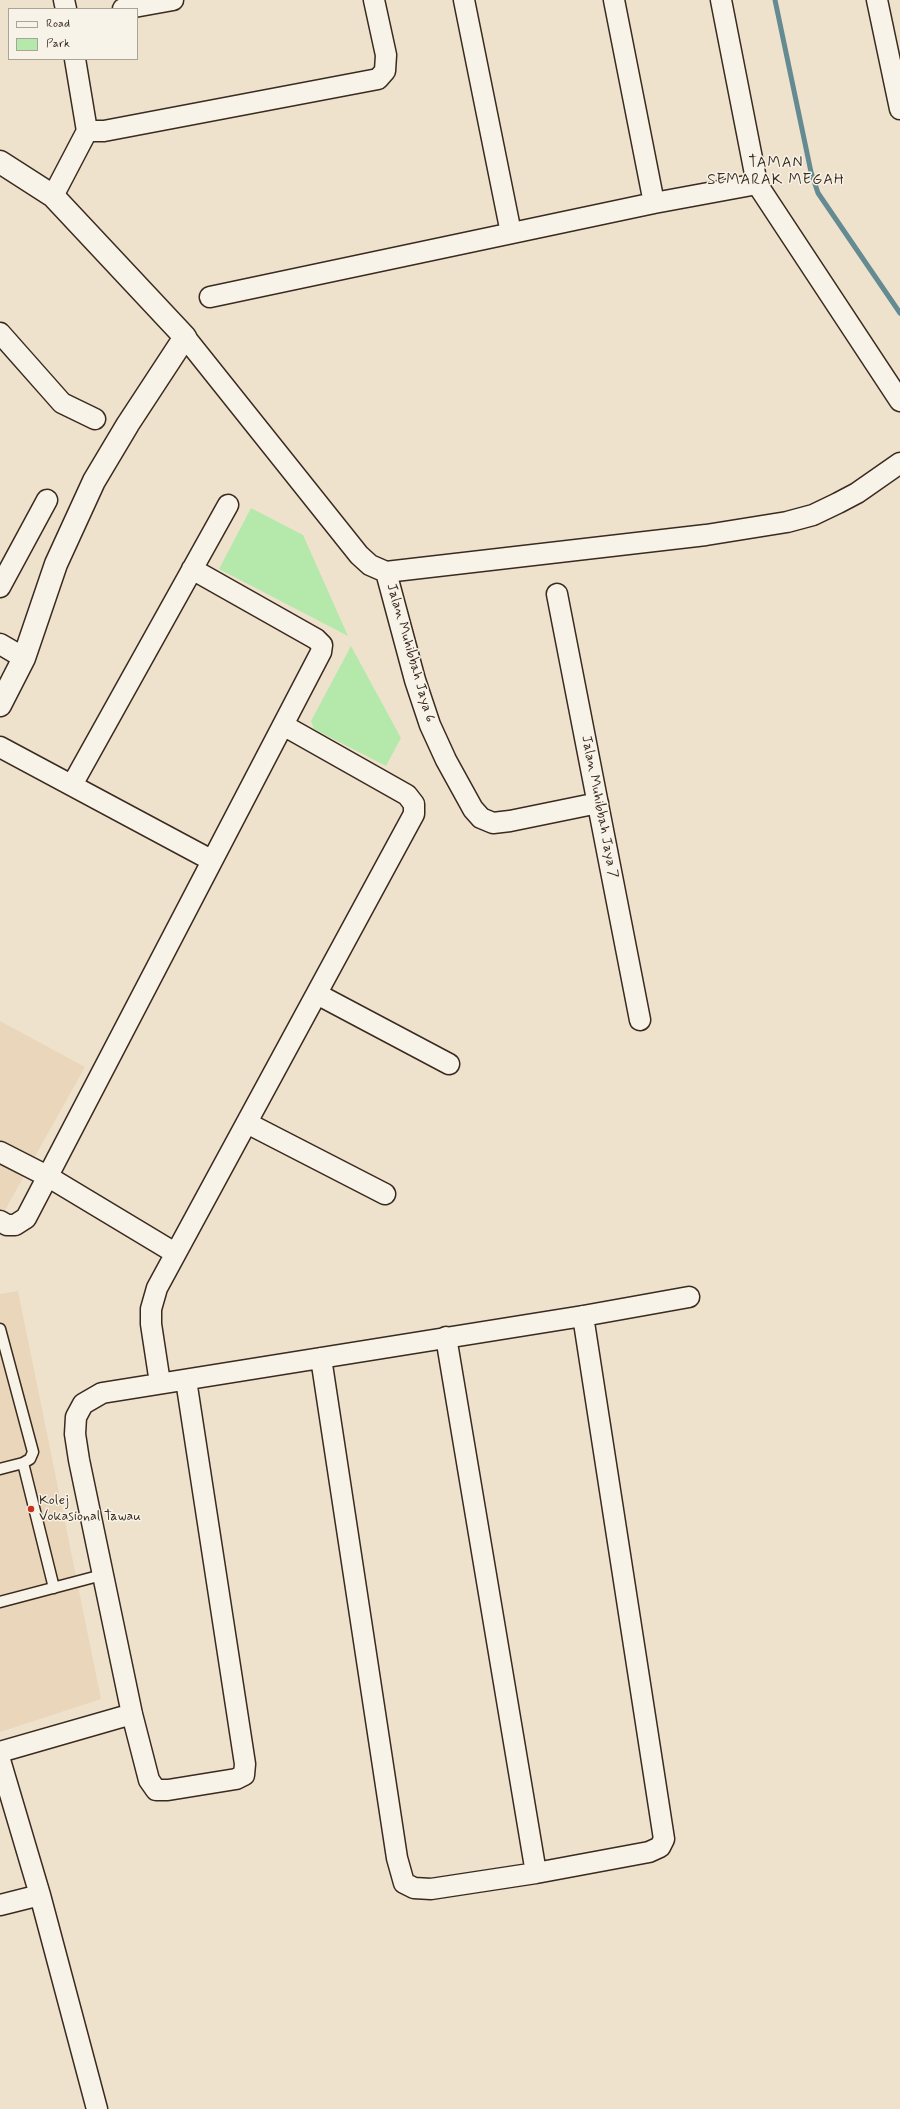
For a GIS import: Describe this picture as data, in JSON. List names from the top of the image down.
{
  "streets": {
    "street": ["Jalan Muhibbah Jaya 6", "Jalan Muhibbah Jaya 7"]
  },
  "crossings": [
    ["Jalan Muhibbah Jaya 6", "Jalan Muhibbah Jaya 7"]
  ],
  "districts": ["TAMAN SEMARAK MEGAH"],
  "places": ["Kolej Vokasional Tawau"],
  "legend": ["Road", "Park"]
}
